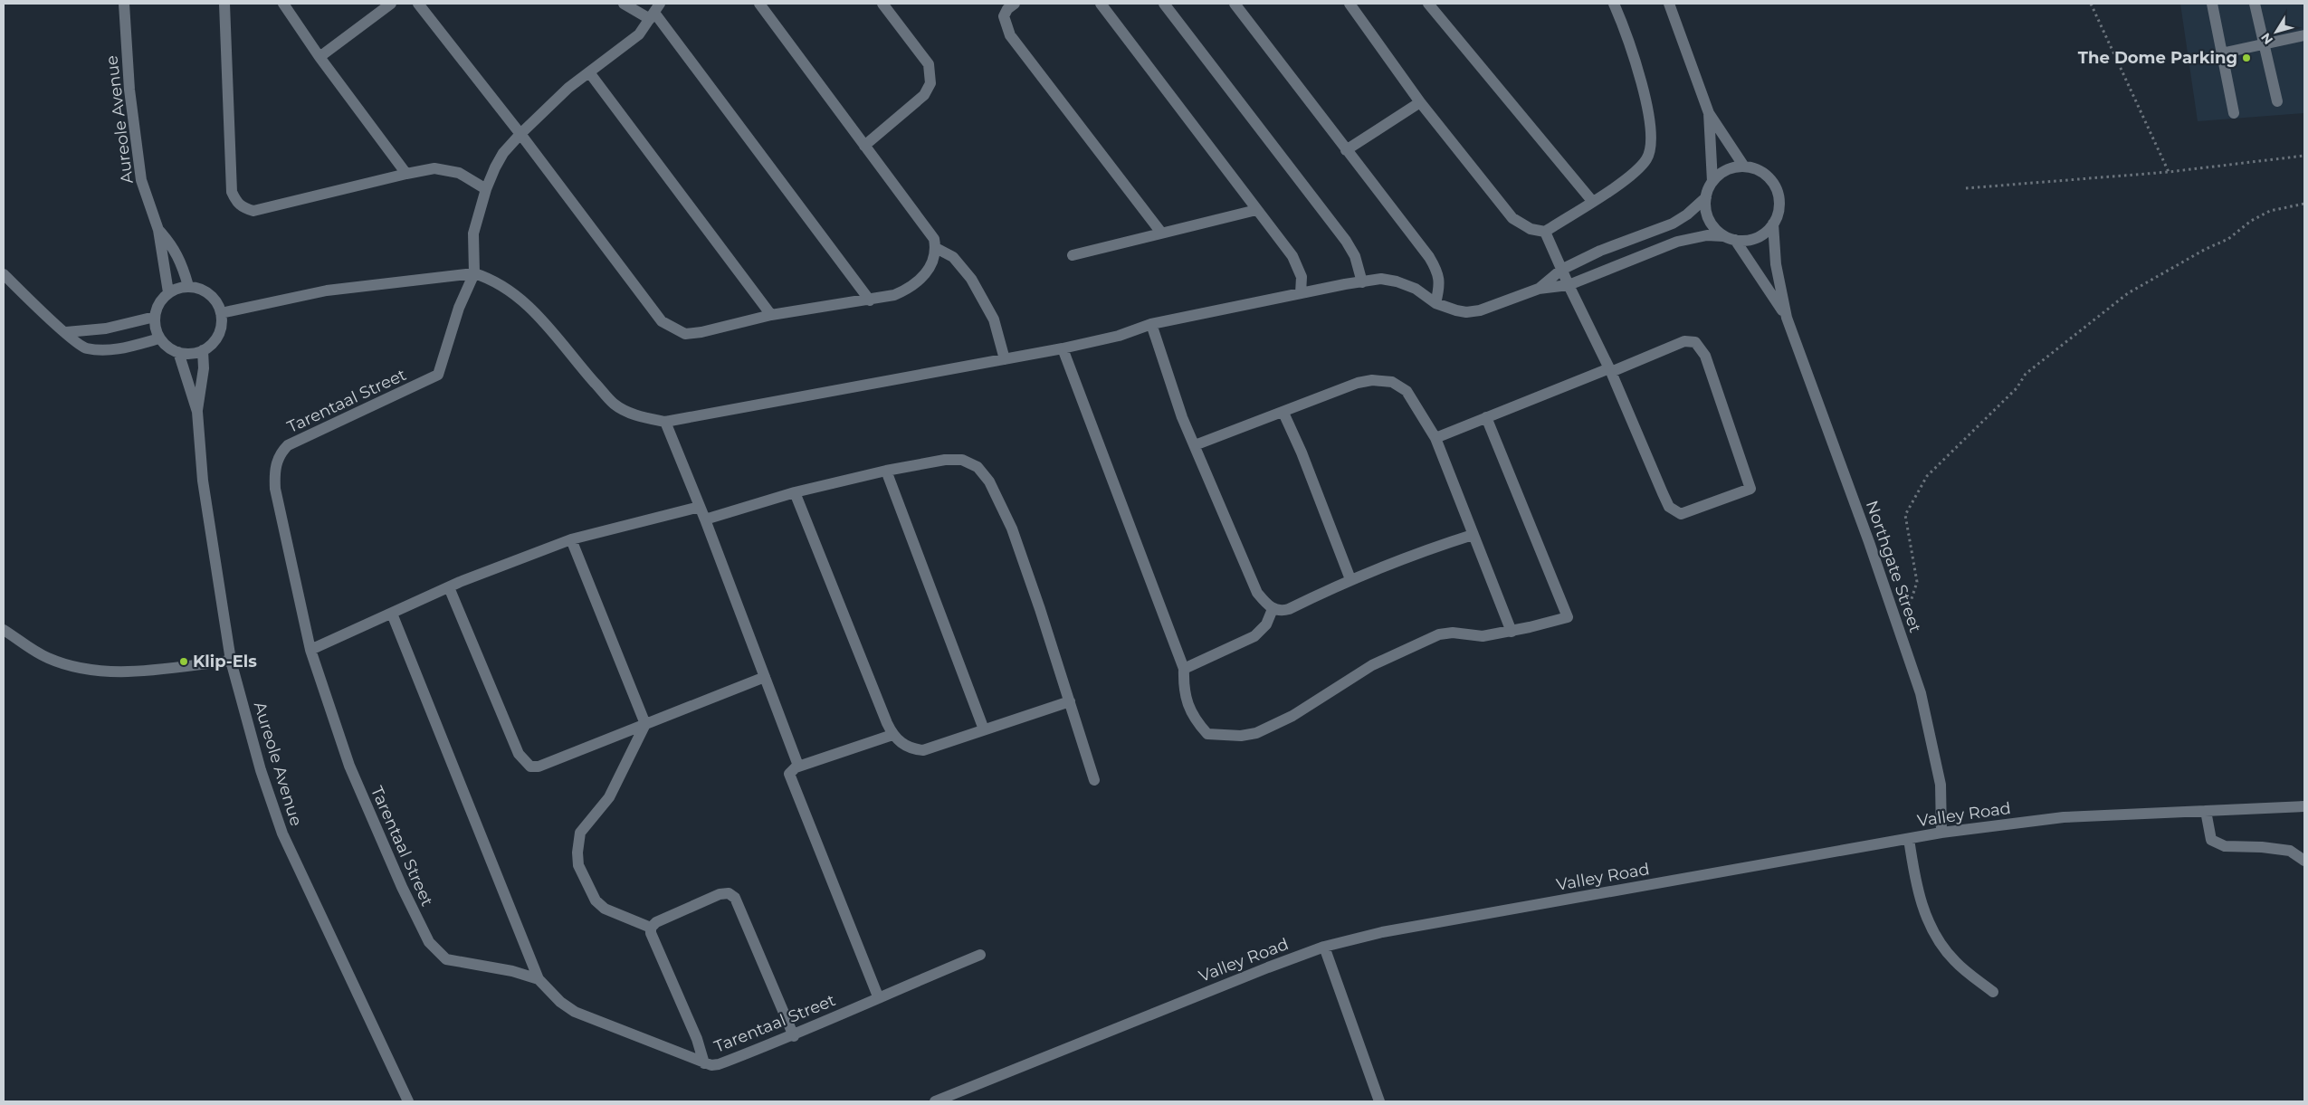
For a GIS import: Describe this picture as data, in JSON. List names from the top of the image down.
{
  "streets": {
    "street": [
      "Aureole Avenue",
      "Tarentaal Street",
      "Northgate Street",
      "Valley Road"
    ]
  },
  "crossings": [
    ["Northgate Street", "Valley Road"]
  ],
  "places": ["The Dome Parking", "Klip-Els"],
  "north": "bottom left"
}
